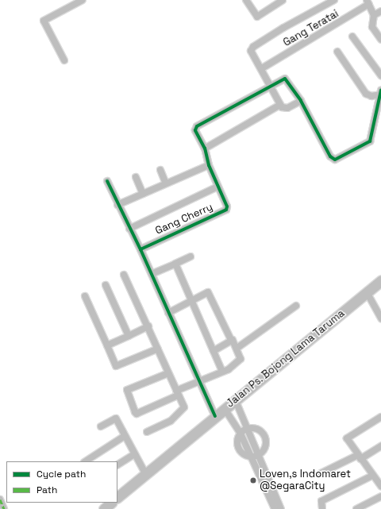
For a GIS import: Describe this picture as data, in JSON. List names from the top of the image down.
{
  "streets": {
    "main road": ["Jalan Ps. Bojong Lama Taruma"],
    "street": ["Gang Teratai", "Gang Cherry"]
  },
  "places": ["Loven,s Indomaret @SegaraCity"],
  "legend": ["Cycle path", "Path"]
}
